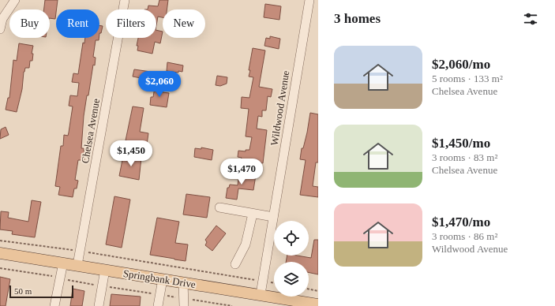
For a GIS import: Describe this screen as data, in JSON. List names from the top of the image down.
{
  "streets": {
    "main road": ["Springbank Drive"],
    "street": ["Wildwood Avenue", "Chelsea Avenue"]
  },
  "crossings": [
    ["Wildwood Avenue", "Springbank Drive"],
    ["Chelsea Avenue", "Springbank Drive"]
  ],
  "scale_bar": "50 m",
  "page": {
    "heading": "3 homes",
    "chip": [
      "Buy",
      "Rent",
      "Filters",
      "New"
    ],
    "list": [
      {
        "name": "$2,060/mo",
        "note": "5 rooms · 133 m² · Chelsea Avenue"
      },
      {
        "name": "$1,450/mo",
        "note": "3 rooms · 83 m² · Chelsea Avenue"
      },
      {
        "name": "$1,470/mo",
        "note": "3 rooms · 86 m² · Wildwood Avenue"
      }
    ],
    "price": ["$2,060", "$1,450", "$1,470"],
    "scale": "50 m"
  }
}
